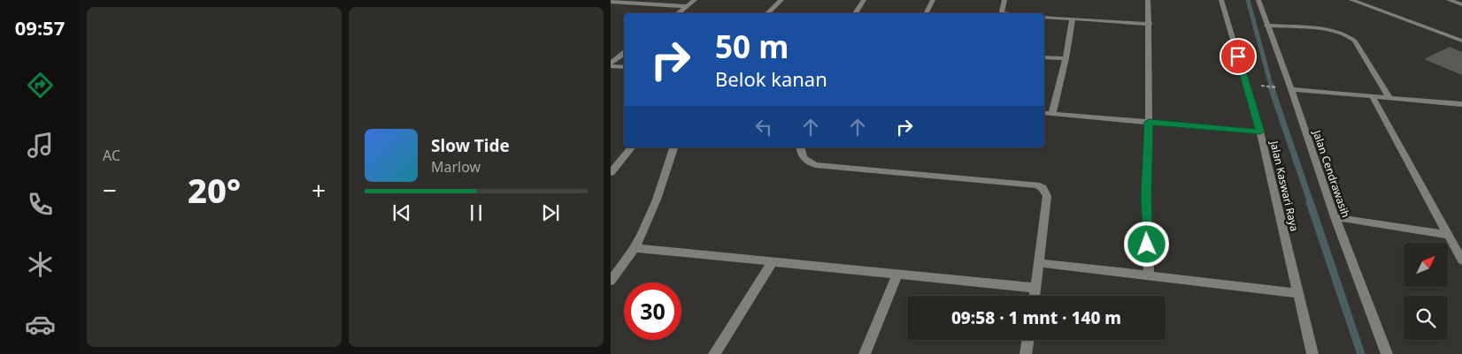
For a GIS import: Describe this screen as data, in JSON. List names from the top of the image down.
{
  "streets": {
    "street": ["Jalan Cendrawasih", "Jalan Kaswari Raya"]
  },
  "north": "top right",
  "page": {
    "tabs": "09:57",
    "tile": "AC",
    "turn": ["50 m", "Belok kanan"],
    "song": ["Slow Tide", "Marlow"],
    "heat": ["−", "20°", "+"],
    "limit": "30",
    "trip": "09:58 · 1 mnt · 140 m"
  }
}
